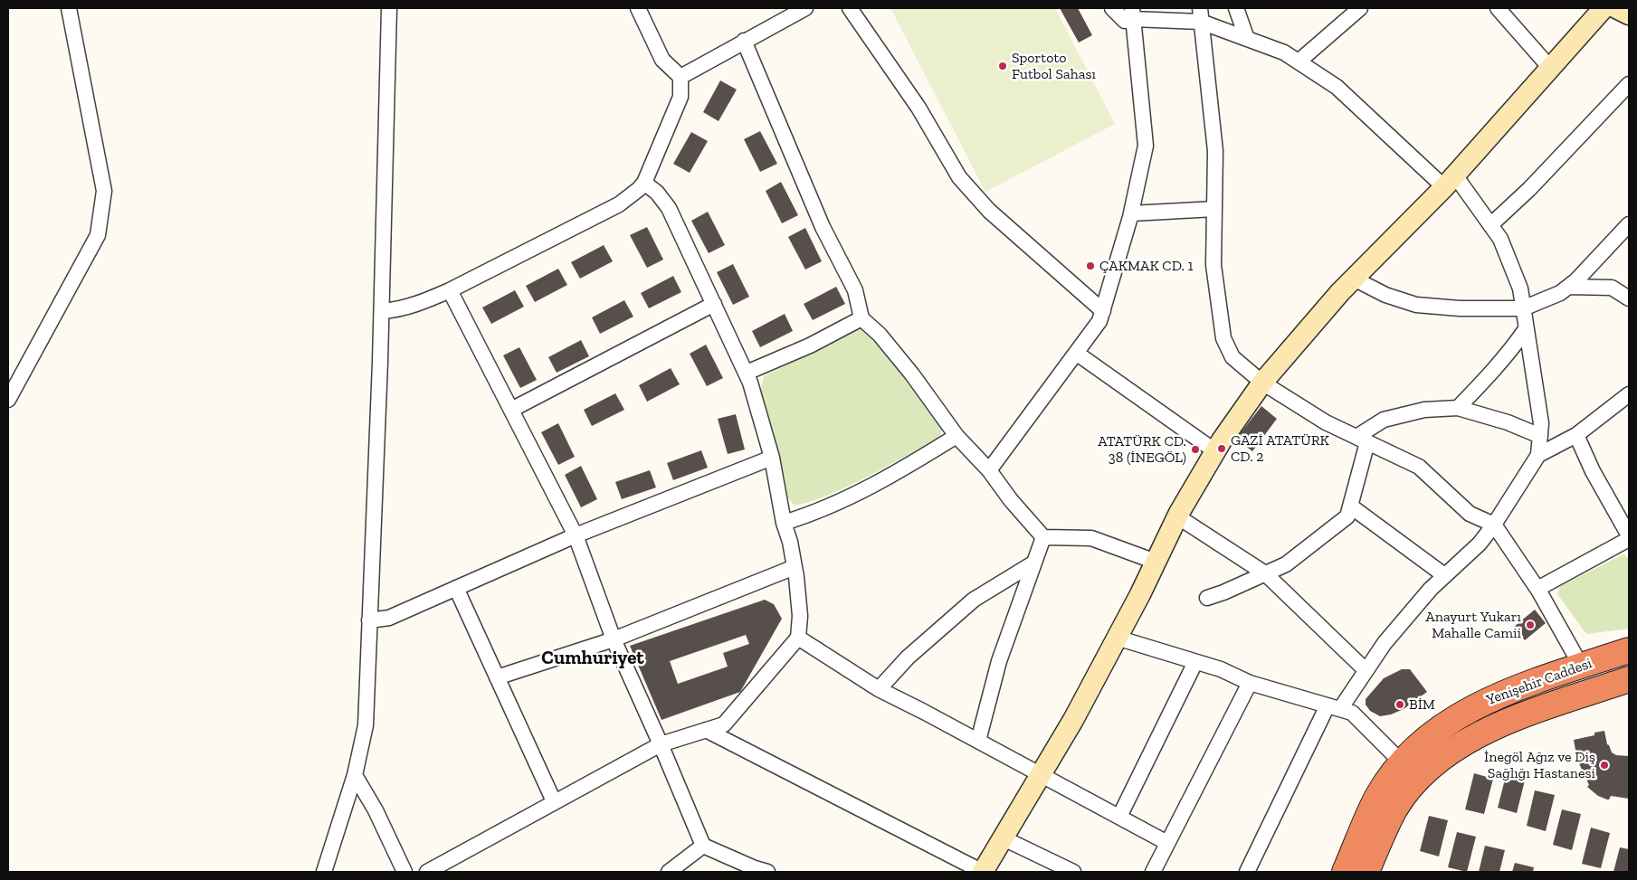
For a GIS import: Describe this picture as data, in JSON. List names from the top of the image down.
{
  "streets": {
    "highway": ["Yenişehir Caddesi"]
  },
  "districts": ["Cumhuriyet"],
  "places": [
    "Sportoto Futbol Sahası",
    "ÇAKMAK CD. 1",
    "GAZİ ATATÜRK CD. 2",
    "ATATÜRK CD. 38 (İNEGÖL)",
    "Anayurt Yukarı Mahalle Camii",
    "BİM",
    "İnegöl Ağız ve Diş Sağlığı Hastanesi"
  ]
}
